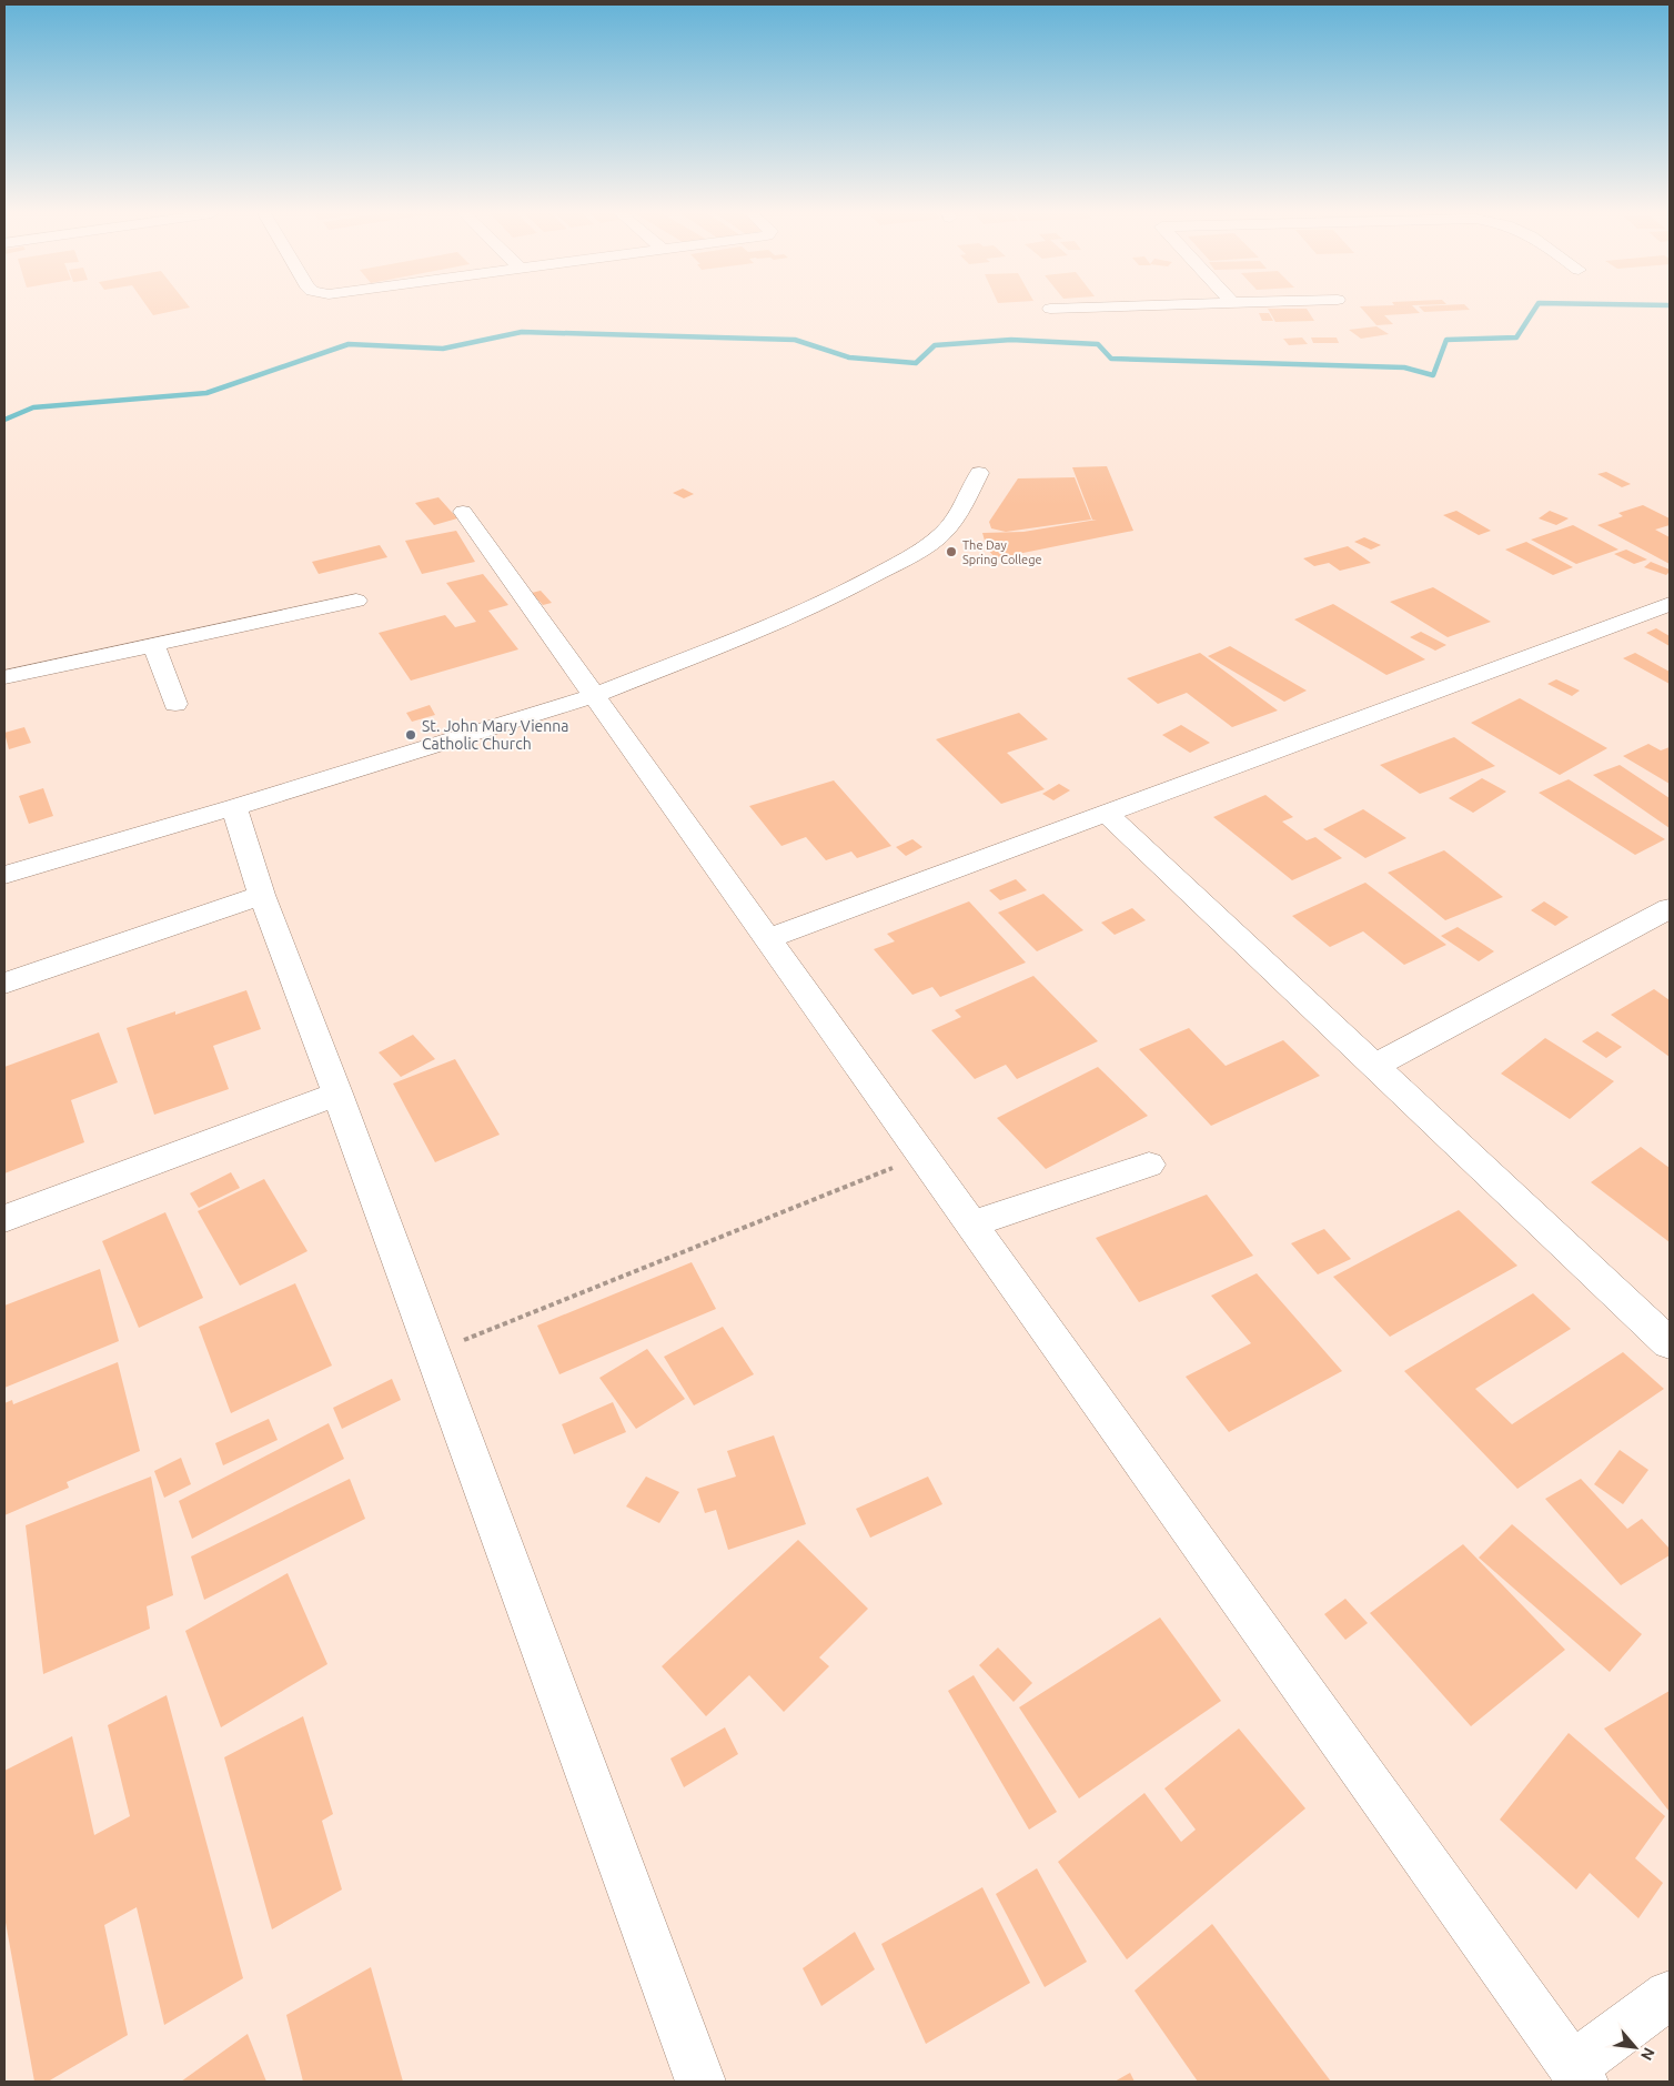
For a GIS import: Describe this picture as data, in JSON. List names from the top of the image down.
{
  "places": ["The Day Spring College", "St. John Mary Vienna Catholic Church"],
  "north": "bottom right"
}
